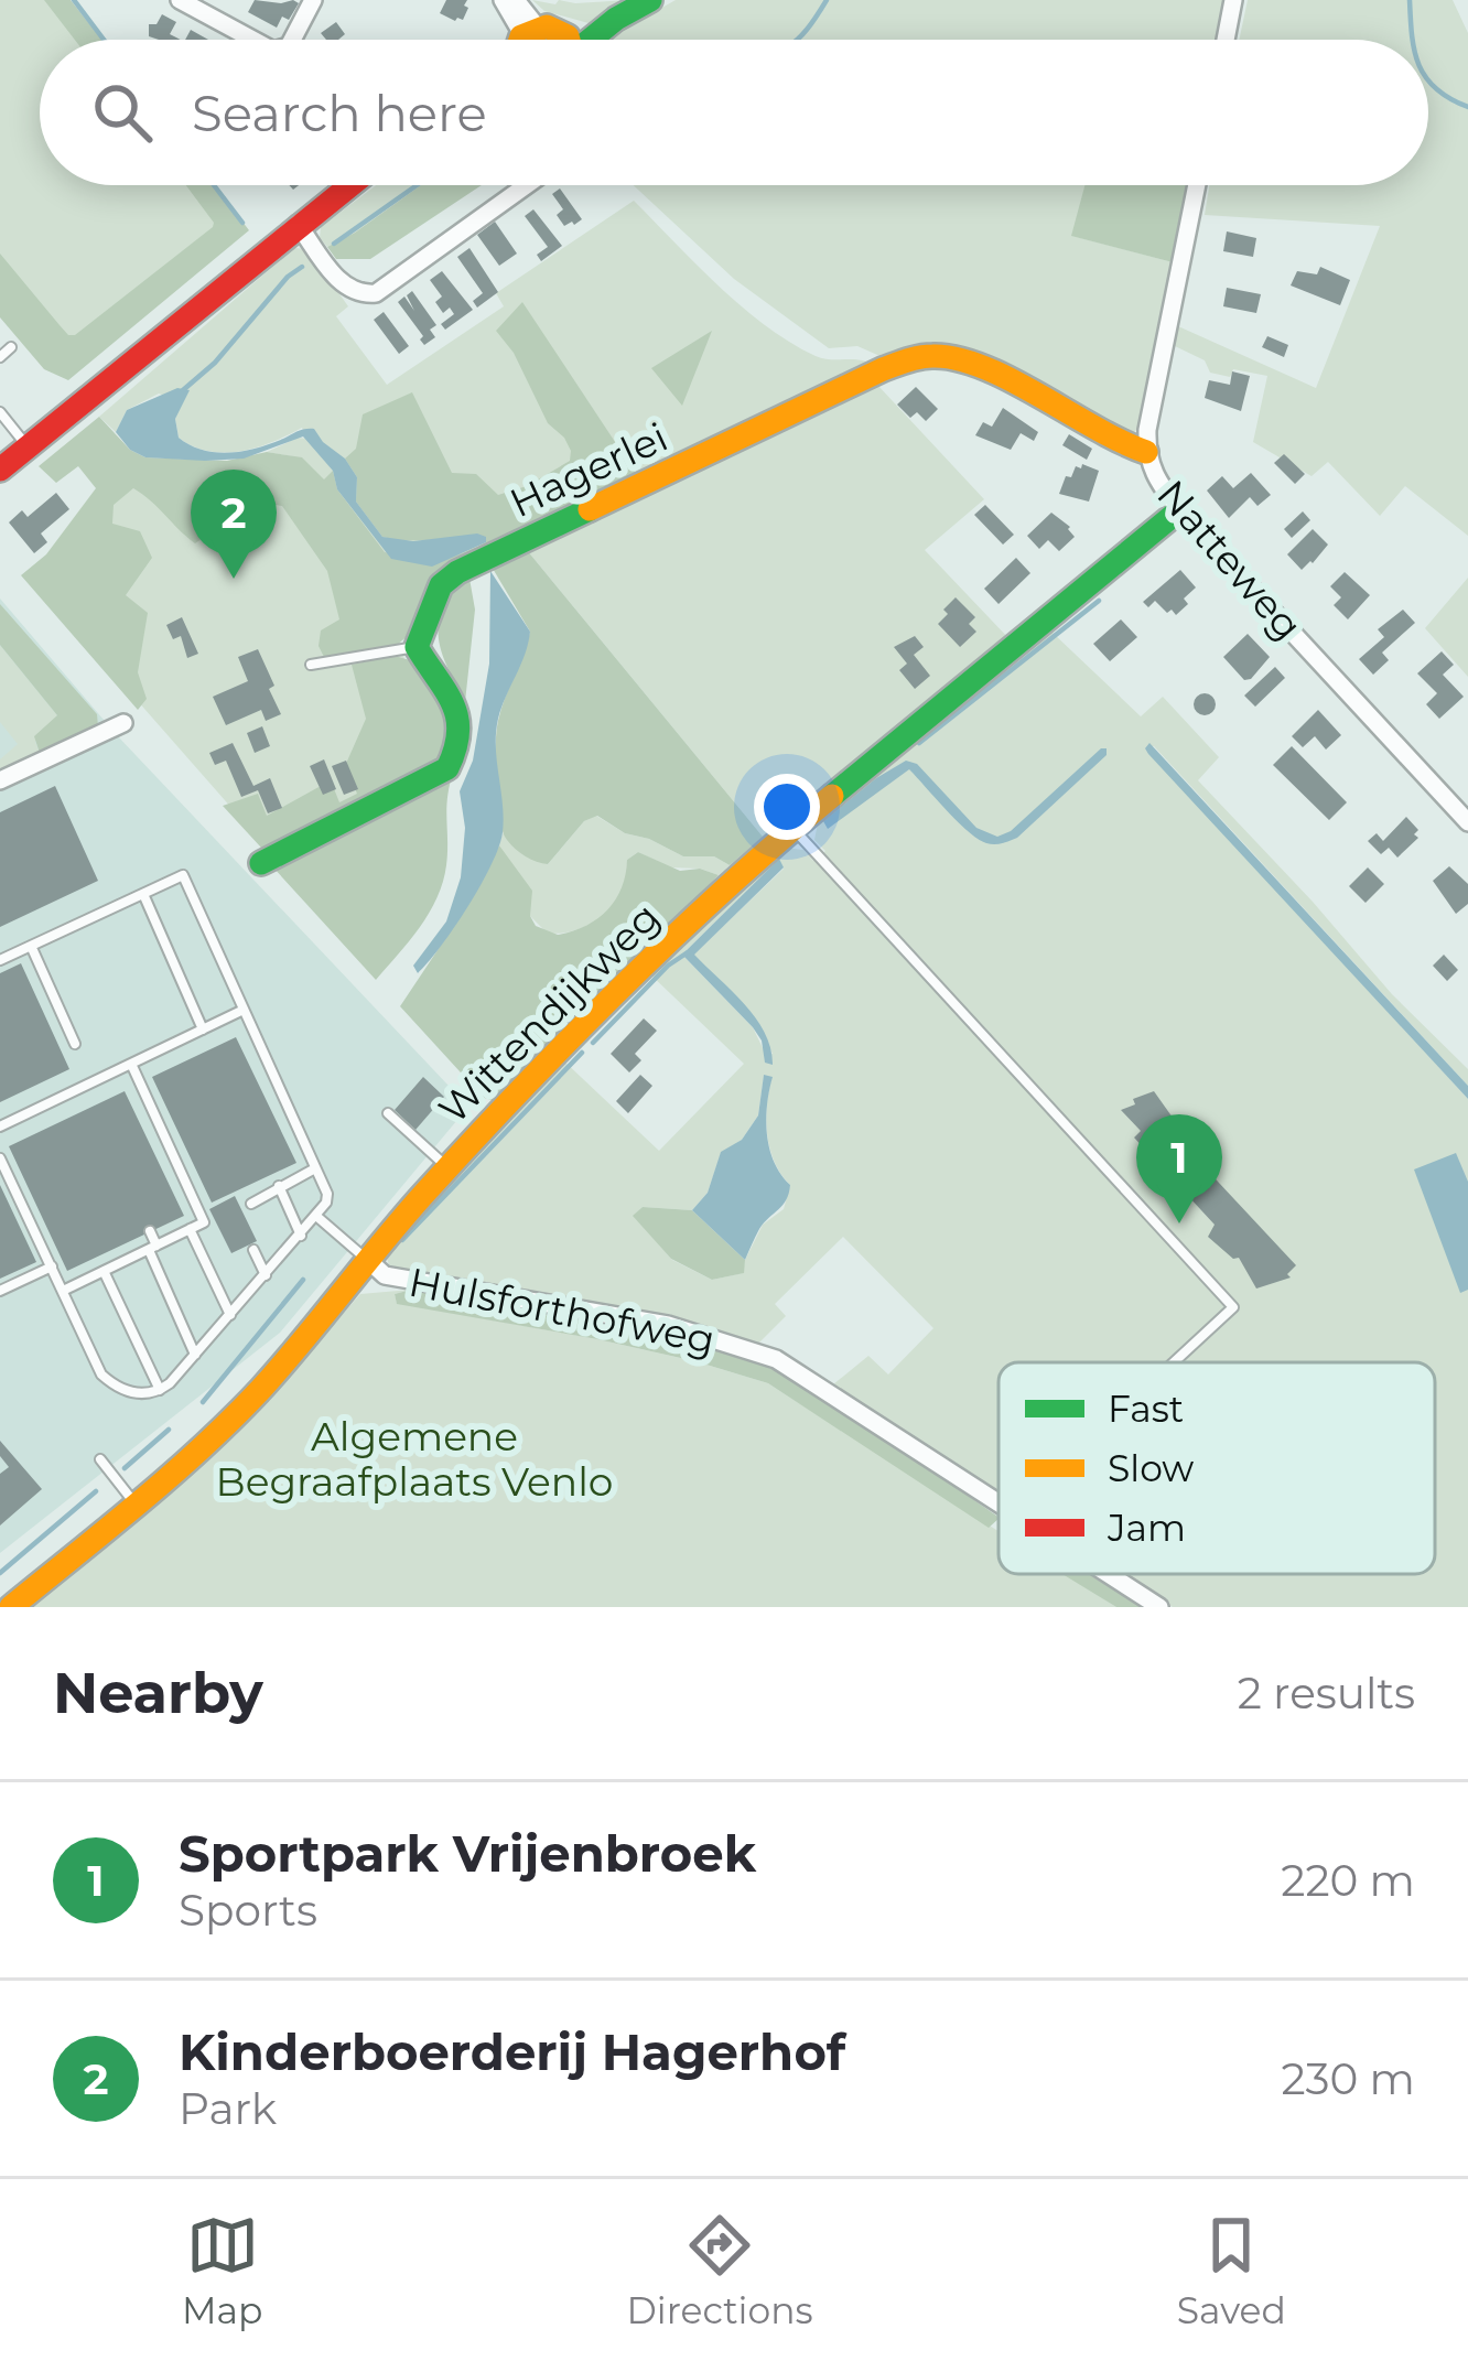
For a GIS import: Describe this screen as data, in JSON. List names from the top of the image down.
{
  "streets": {
    "street": [
      "Hagerlei",
      "Natteweg",
      "Wittendijkweg",
      "Hulsforthofweg"
    ]
  },
  "crossings": [
    ["Hagerlei", "Natteweg"],
    ["Natteweg", "Wittendijkweg"],
    ["Wittendijkweg", "Hulsforthofweg"]
  ],
  "parks": ["Algemene Begraafplaats Venlo"],
  "legend": ["Fast", "Slow", "Jam"],
  "page": {
    "search": "Search here",
    "pins": ["2", "1"],
    "heading": ["Nearby", "2 results"],
    "list": [
      {
        "mark": "1",
        "name": "Sportpark Vrijenbroek",
        "note": "Sports",
        "value": "220 m"
      },
      {
        "mark": "2",
        "name": "Kinderboerderij Hagerhof",
        "note": "Park",
        "value": "230 m"
      }
    ],
    "nav": ["Map", "Directions", "Saved"]
  }
}
